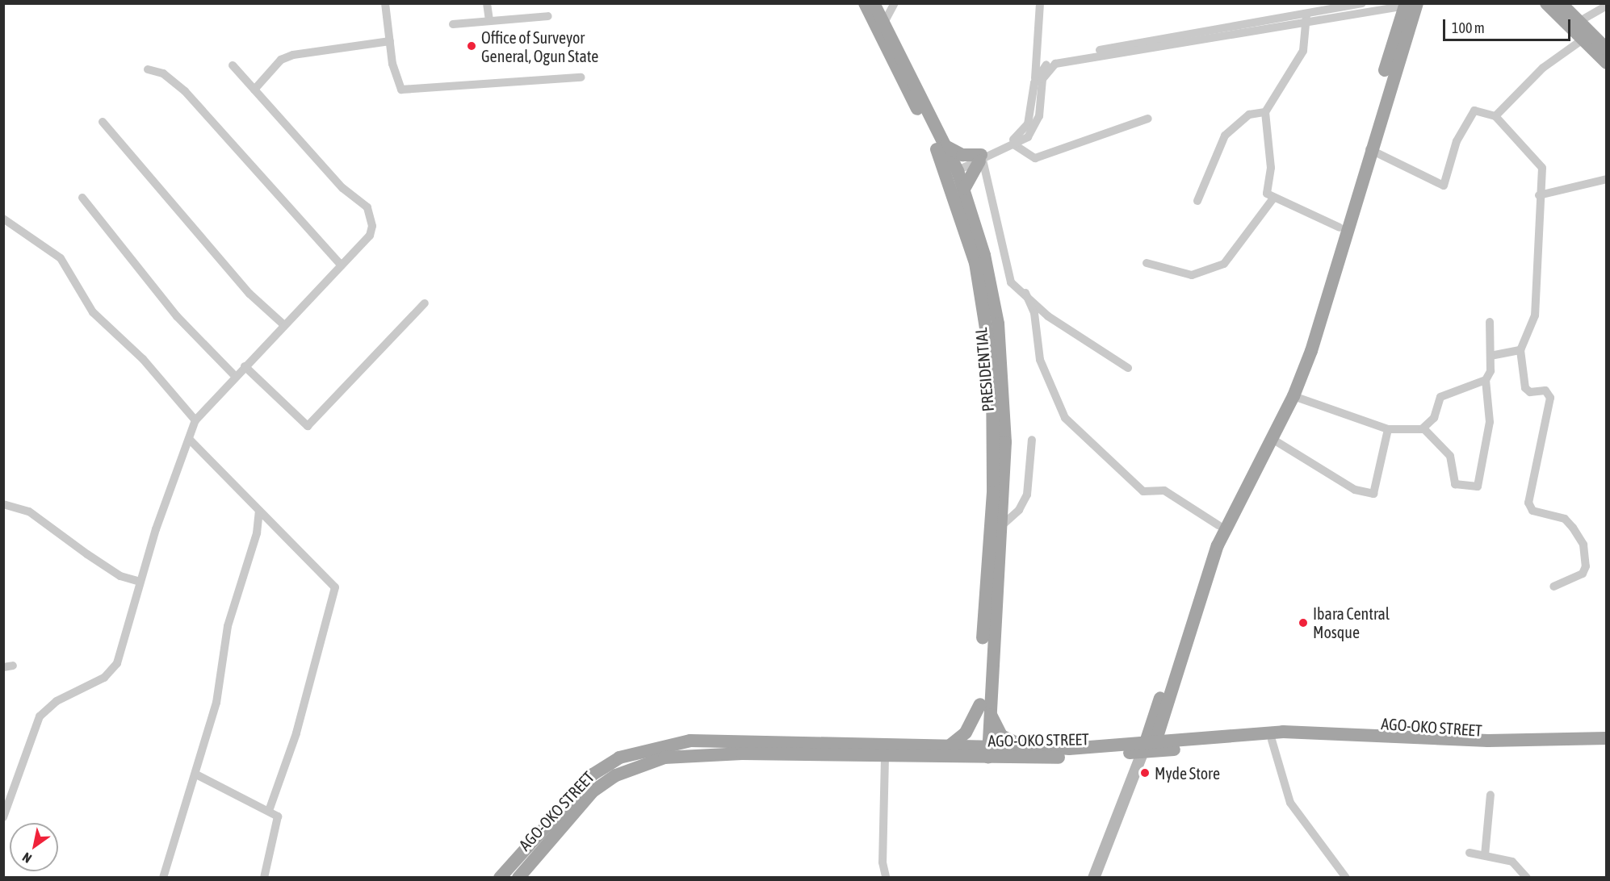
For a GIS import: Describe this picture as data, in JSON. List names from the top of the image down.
{
  "streets": {
    "main road": ["PRESIDENTIAL", "AGO-OKO STREET"]
  },
  "crossings": [
    ["PRESIDENTIAL", "AGO-OKO STREET"]
  ],
  "places": ["Office of Surveyor General, Ogun State", "Ibara Central Mosque", "Myde Store"],
  "scale_bar": "100 m",
  "north": "bottom left"
}
